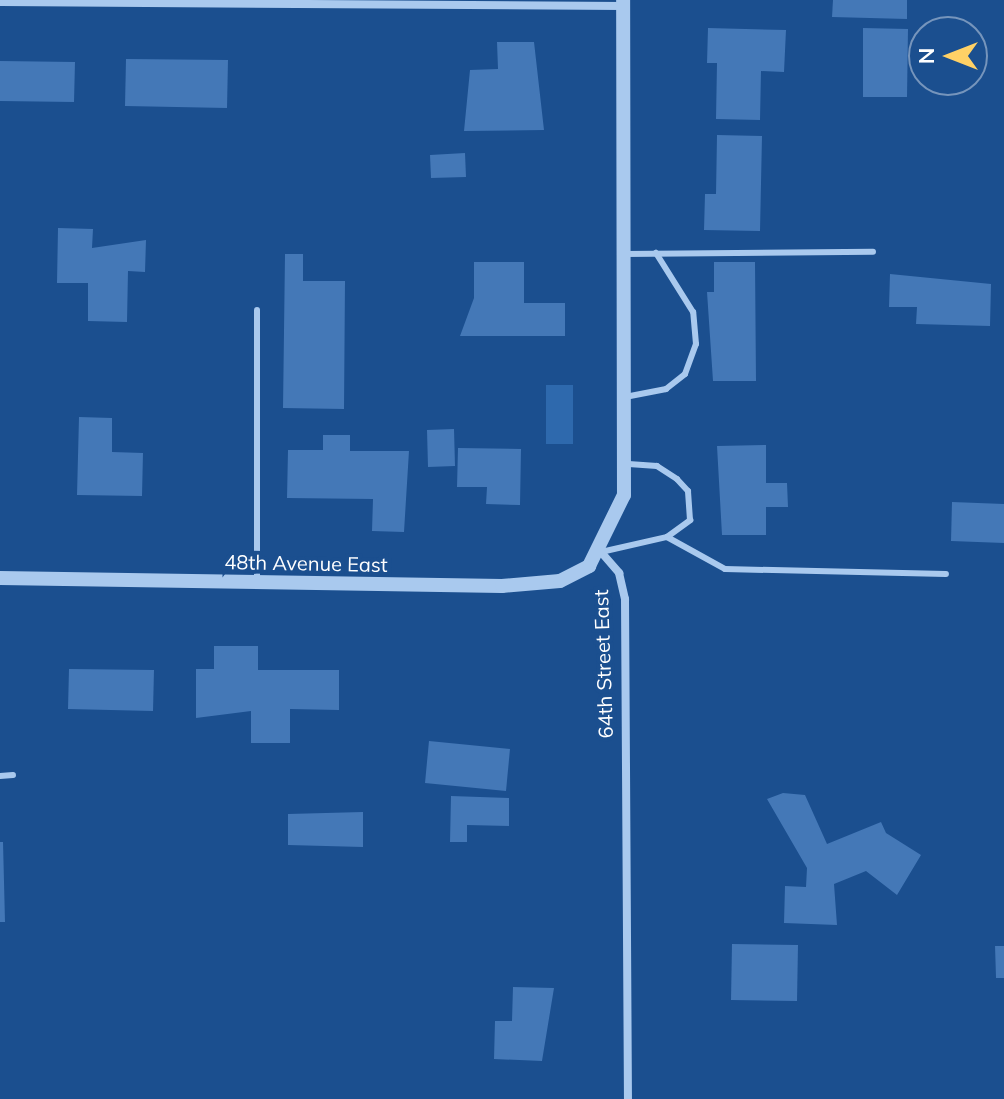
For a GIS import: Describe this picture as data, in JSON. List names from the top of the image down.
{
  "streets": {
    "street": ["48th Avenue East", "64th Street East"]
  },
  "crossings": [
    ["48th Avenue East", "64th Street East"]
  ],
  "north": "left"
}
